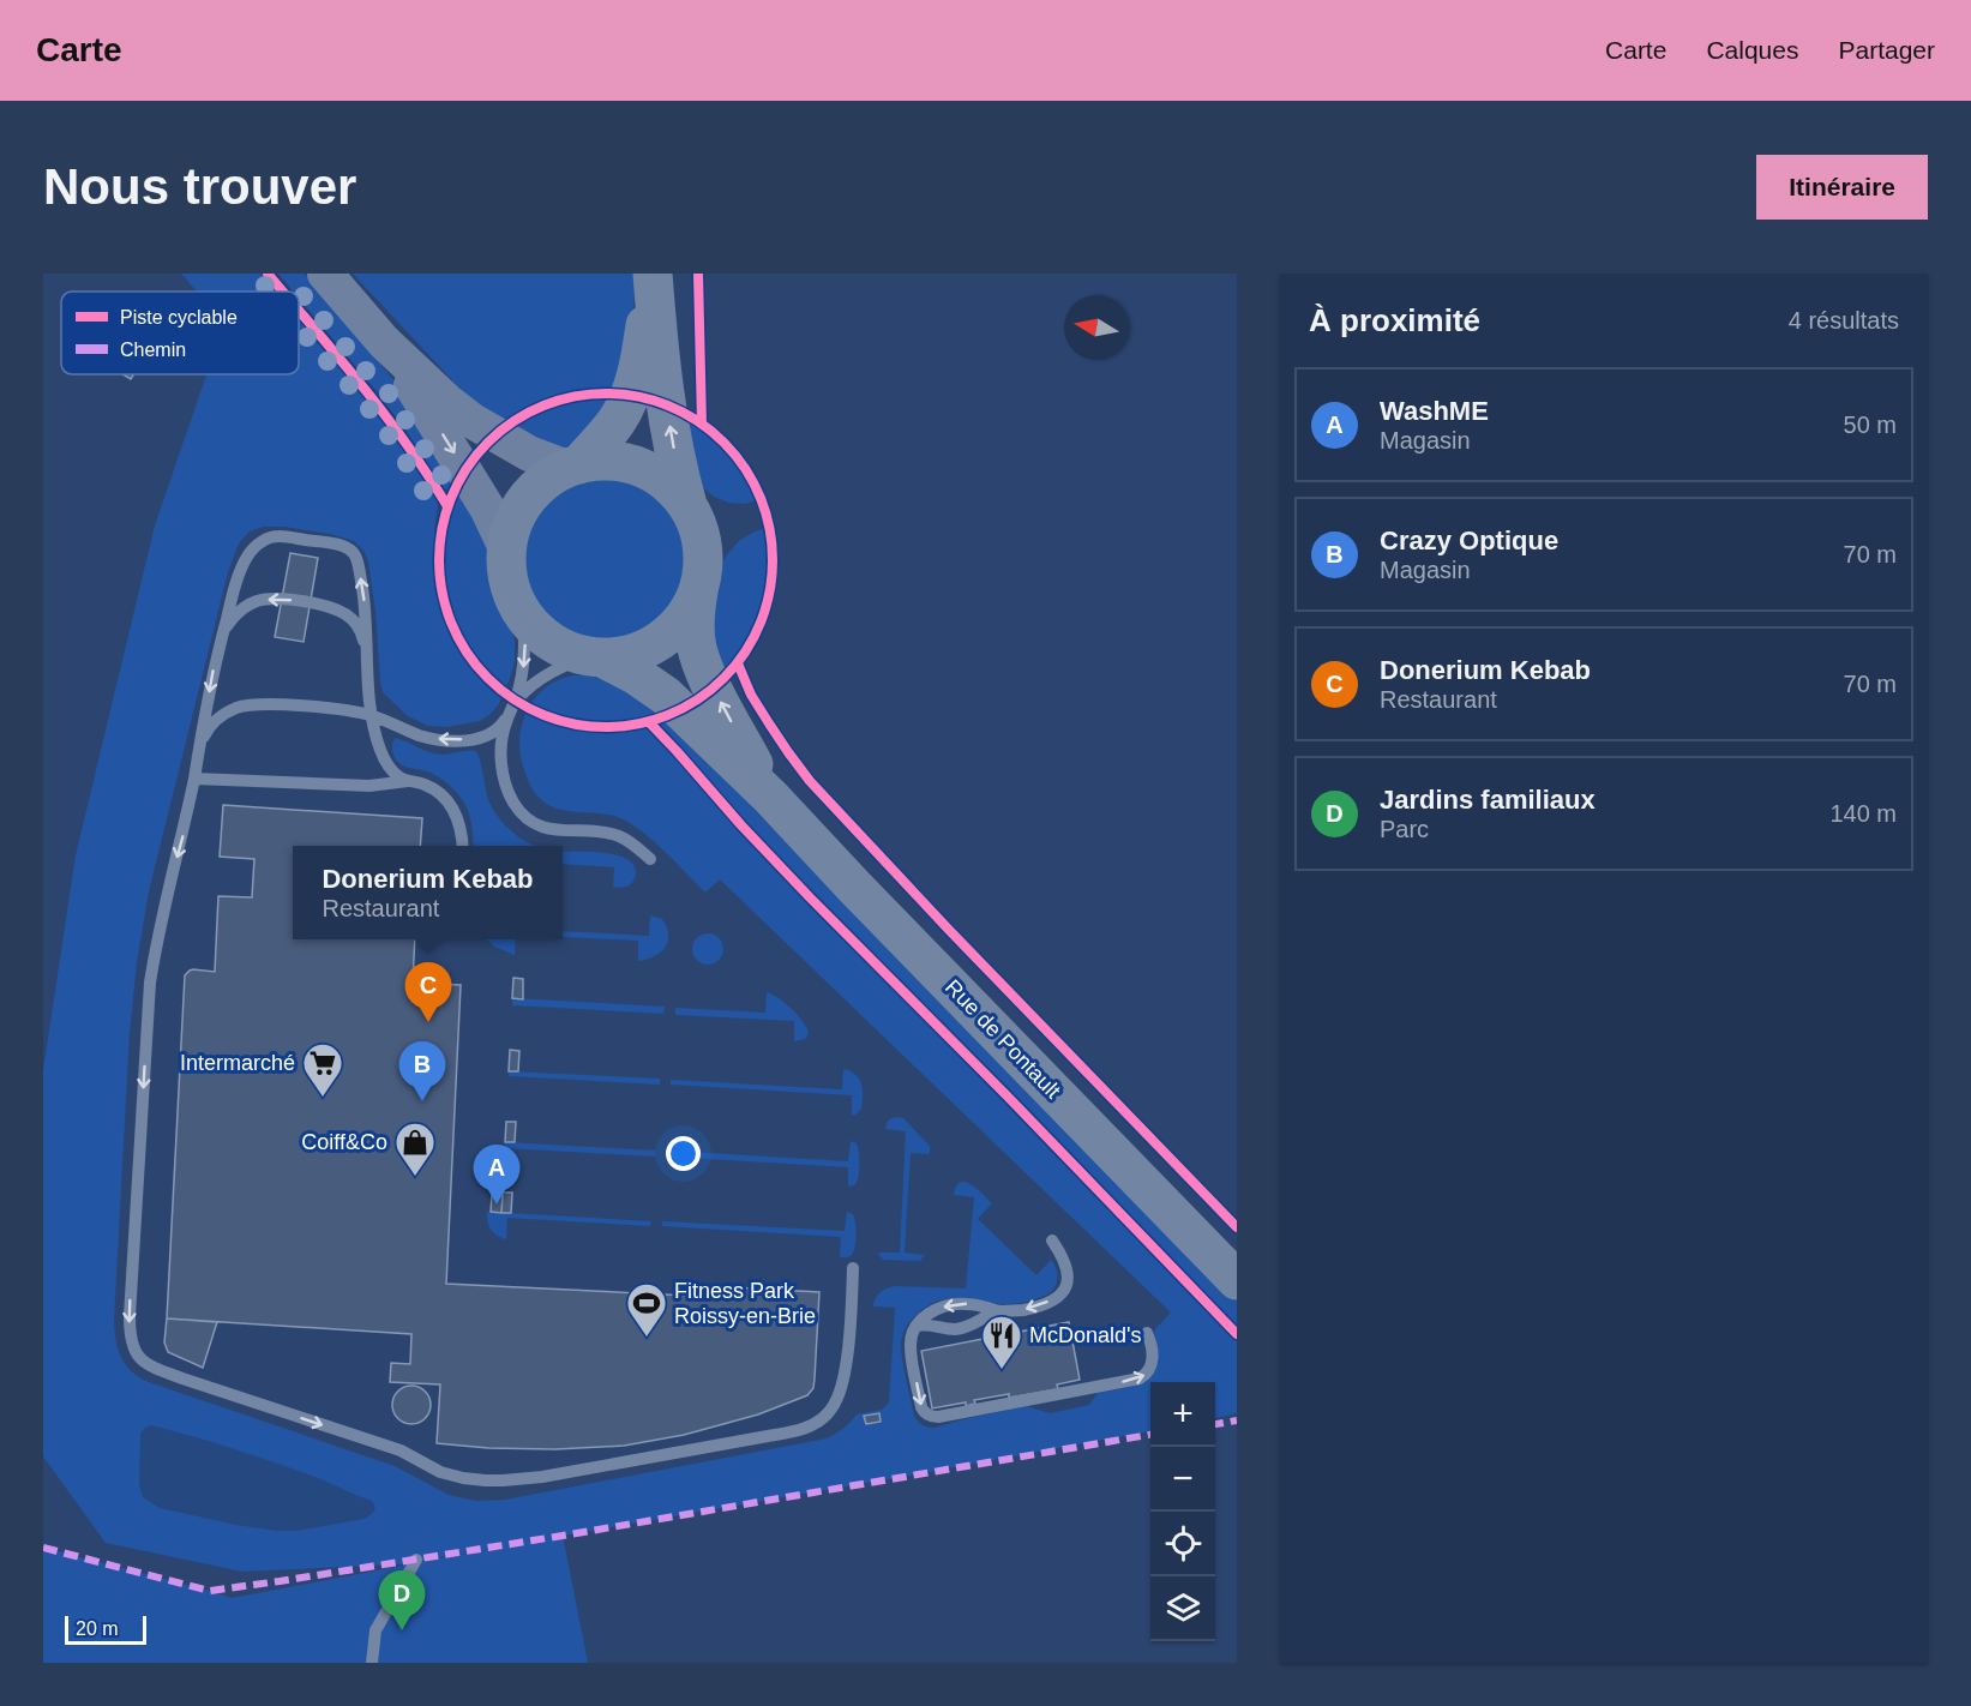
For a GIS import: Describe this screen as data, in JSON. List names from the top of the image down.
{
  "streets": {
    "main road": ["Rue de Pontault"]
  },
  "places": {
    "supermarket": ["Intermarché"],
    "shop": ["Coiff&Co"],
    "sports": ["Fitness Park Roissy-en-Brie"],
    "restaurant": ["McDonald's"]
  },
  "legend": ["Piste cyclable", "Chemin"],
  "scale_bar": "20 m",
  "north": "left",
  "page": {
    "header": "Carte",
    "nav": ["Carte", "Calques", "Partager"],
    "buttons": "Itinéraire",
    "title": "Nous trouver",
    "heading": ["À proximité", "4 résultats"],
    "list": [
      {
        "mark": "A",
        "name": "WashME",
        "note": "Magasin",
        "value": "50 m"
      },
      {
        "mark": "B",
        "name": "Crazy Optique",
        "note": "Magasin",
        "value": "70 m"
      },
      {
        "mark": "C",
        "name": "Donerium Kebab",
        "note": "Restaurant",
        "value": "70 m"
      },
      {
        "mark": "D",
        "name": "Jardins familiaux",
        "note": "Parc",
        "value": "140 m"
      }
    ],
    "popup": ["Donerium Kebab", "Restaurant"],
    "pins": [
      "C",
      "B",
      "A",
      "D"
    ],
    "map_buttons": ["+", "−"],
    "scale": "20 m"
  }
}
